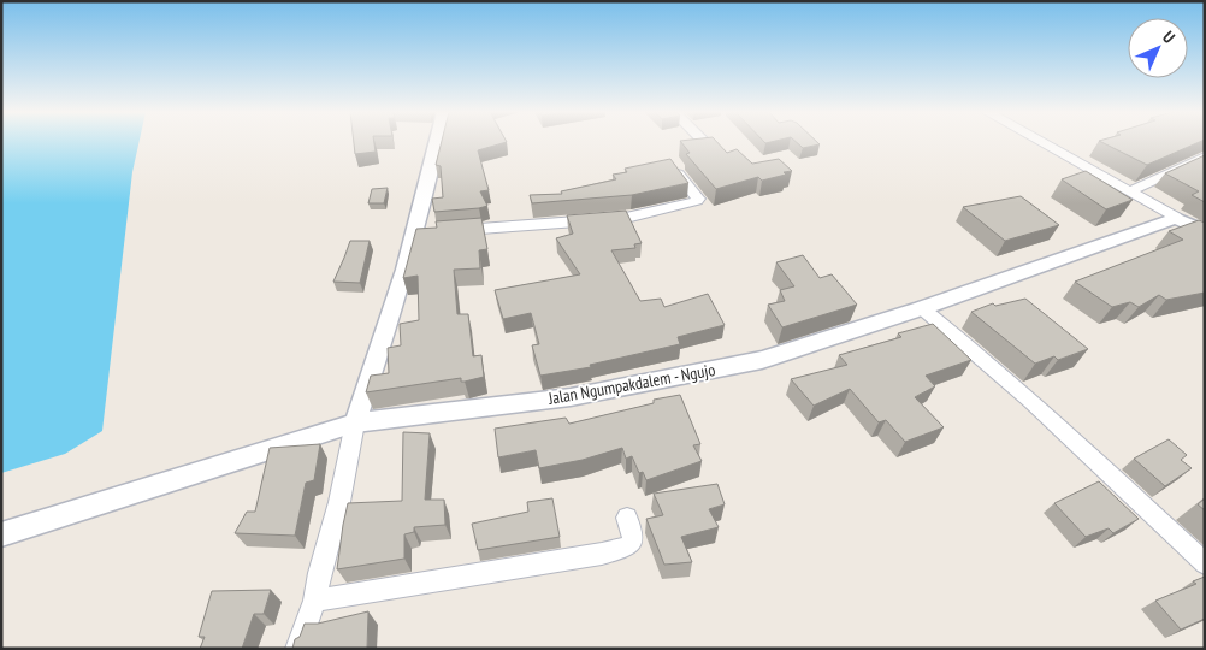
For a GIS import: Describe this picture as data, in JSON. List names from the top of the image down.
{
  "streets": {
    "street": ["Jalan Ngumpakdalem - Ngujo"]
  },
  "north": "top right"
}
